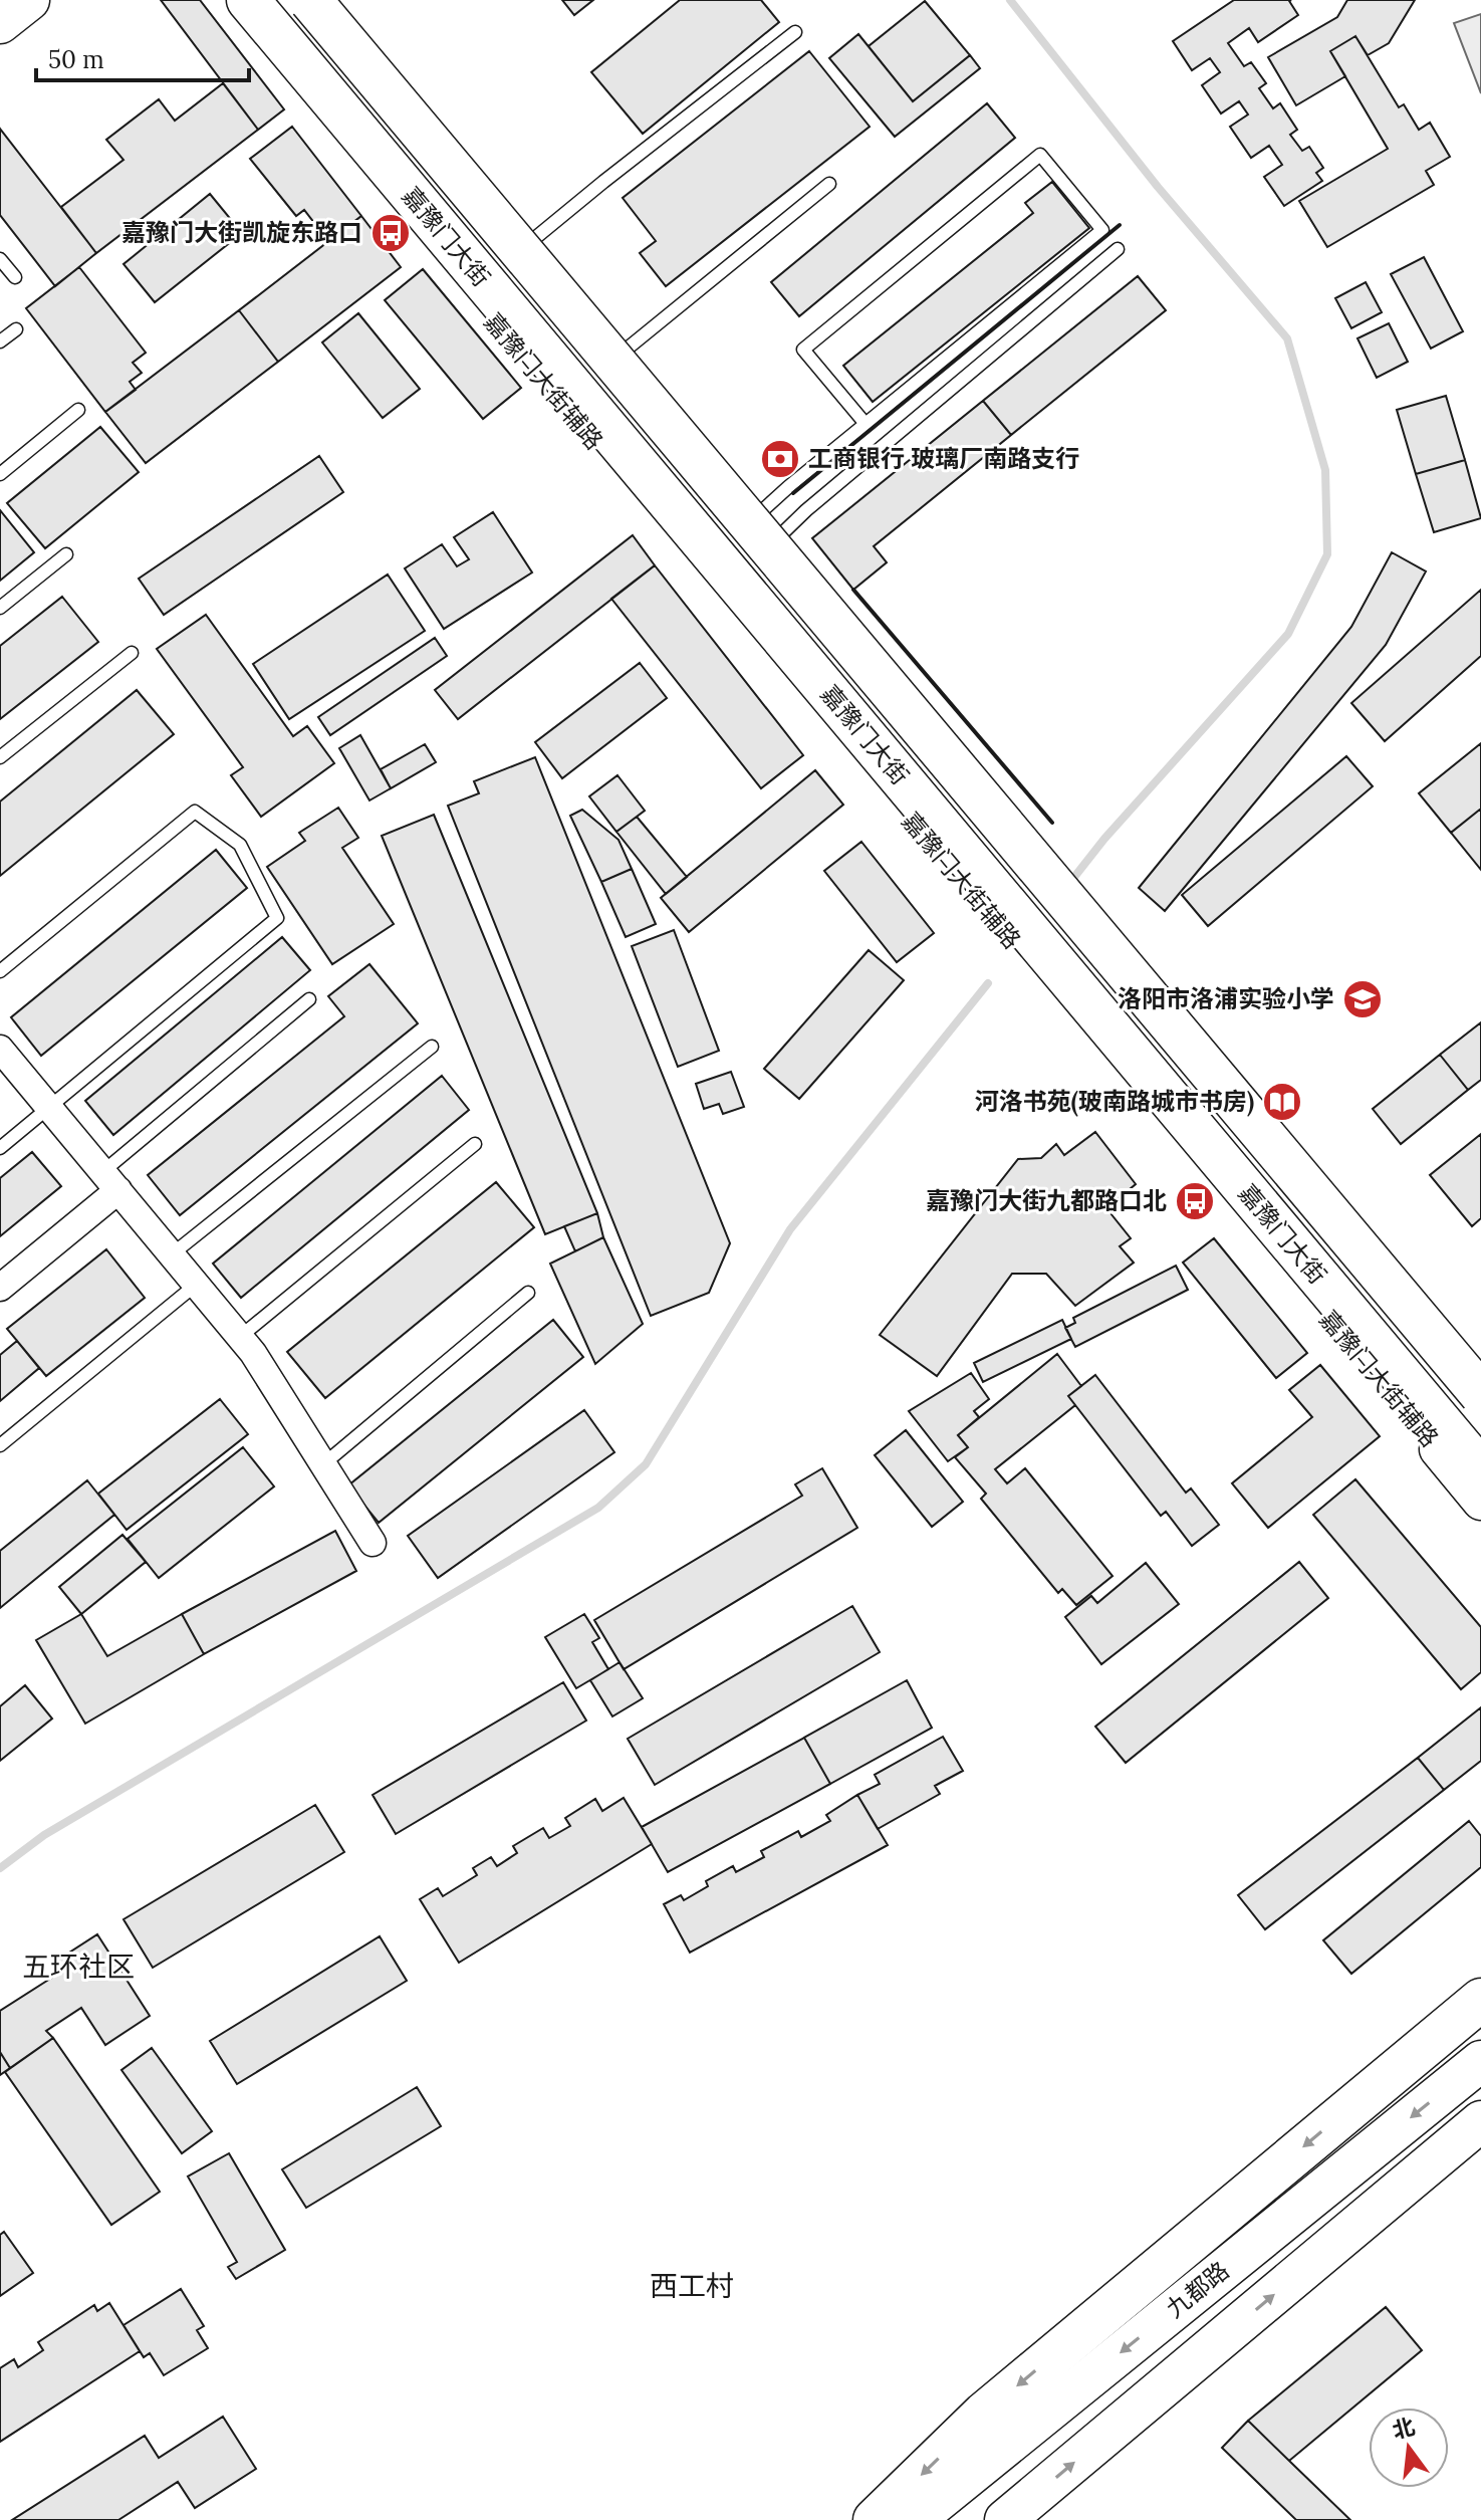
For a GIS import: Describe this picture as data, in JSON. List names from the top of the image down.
{
  "streets": {
    "highway": ["嘉豫门大街"],
    "main road": ["嘉豫门大街辅路", "九都路"]
  },
  "districts": ["五环社区", "西工村"],
  "places": {
    "bus stop": ["嘉豫门大街凯旋东路口", "嘉豫门大街九都路口北"],
    "bank": ["工商银行 玻璃厂南路支行"],
    "school or university": ["洛阳市洛浦实验小学"],
    "library": ["河洛书苑(玻南路城市书房)"]
  },
  "scale_bar": "50 m",
  "north": "top"
}
